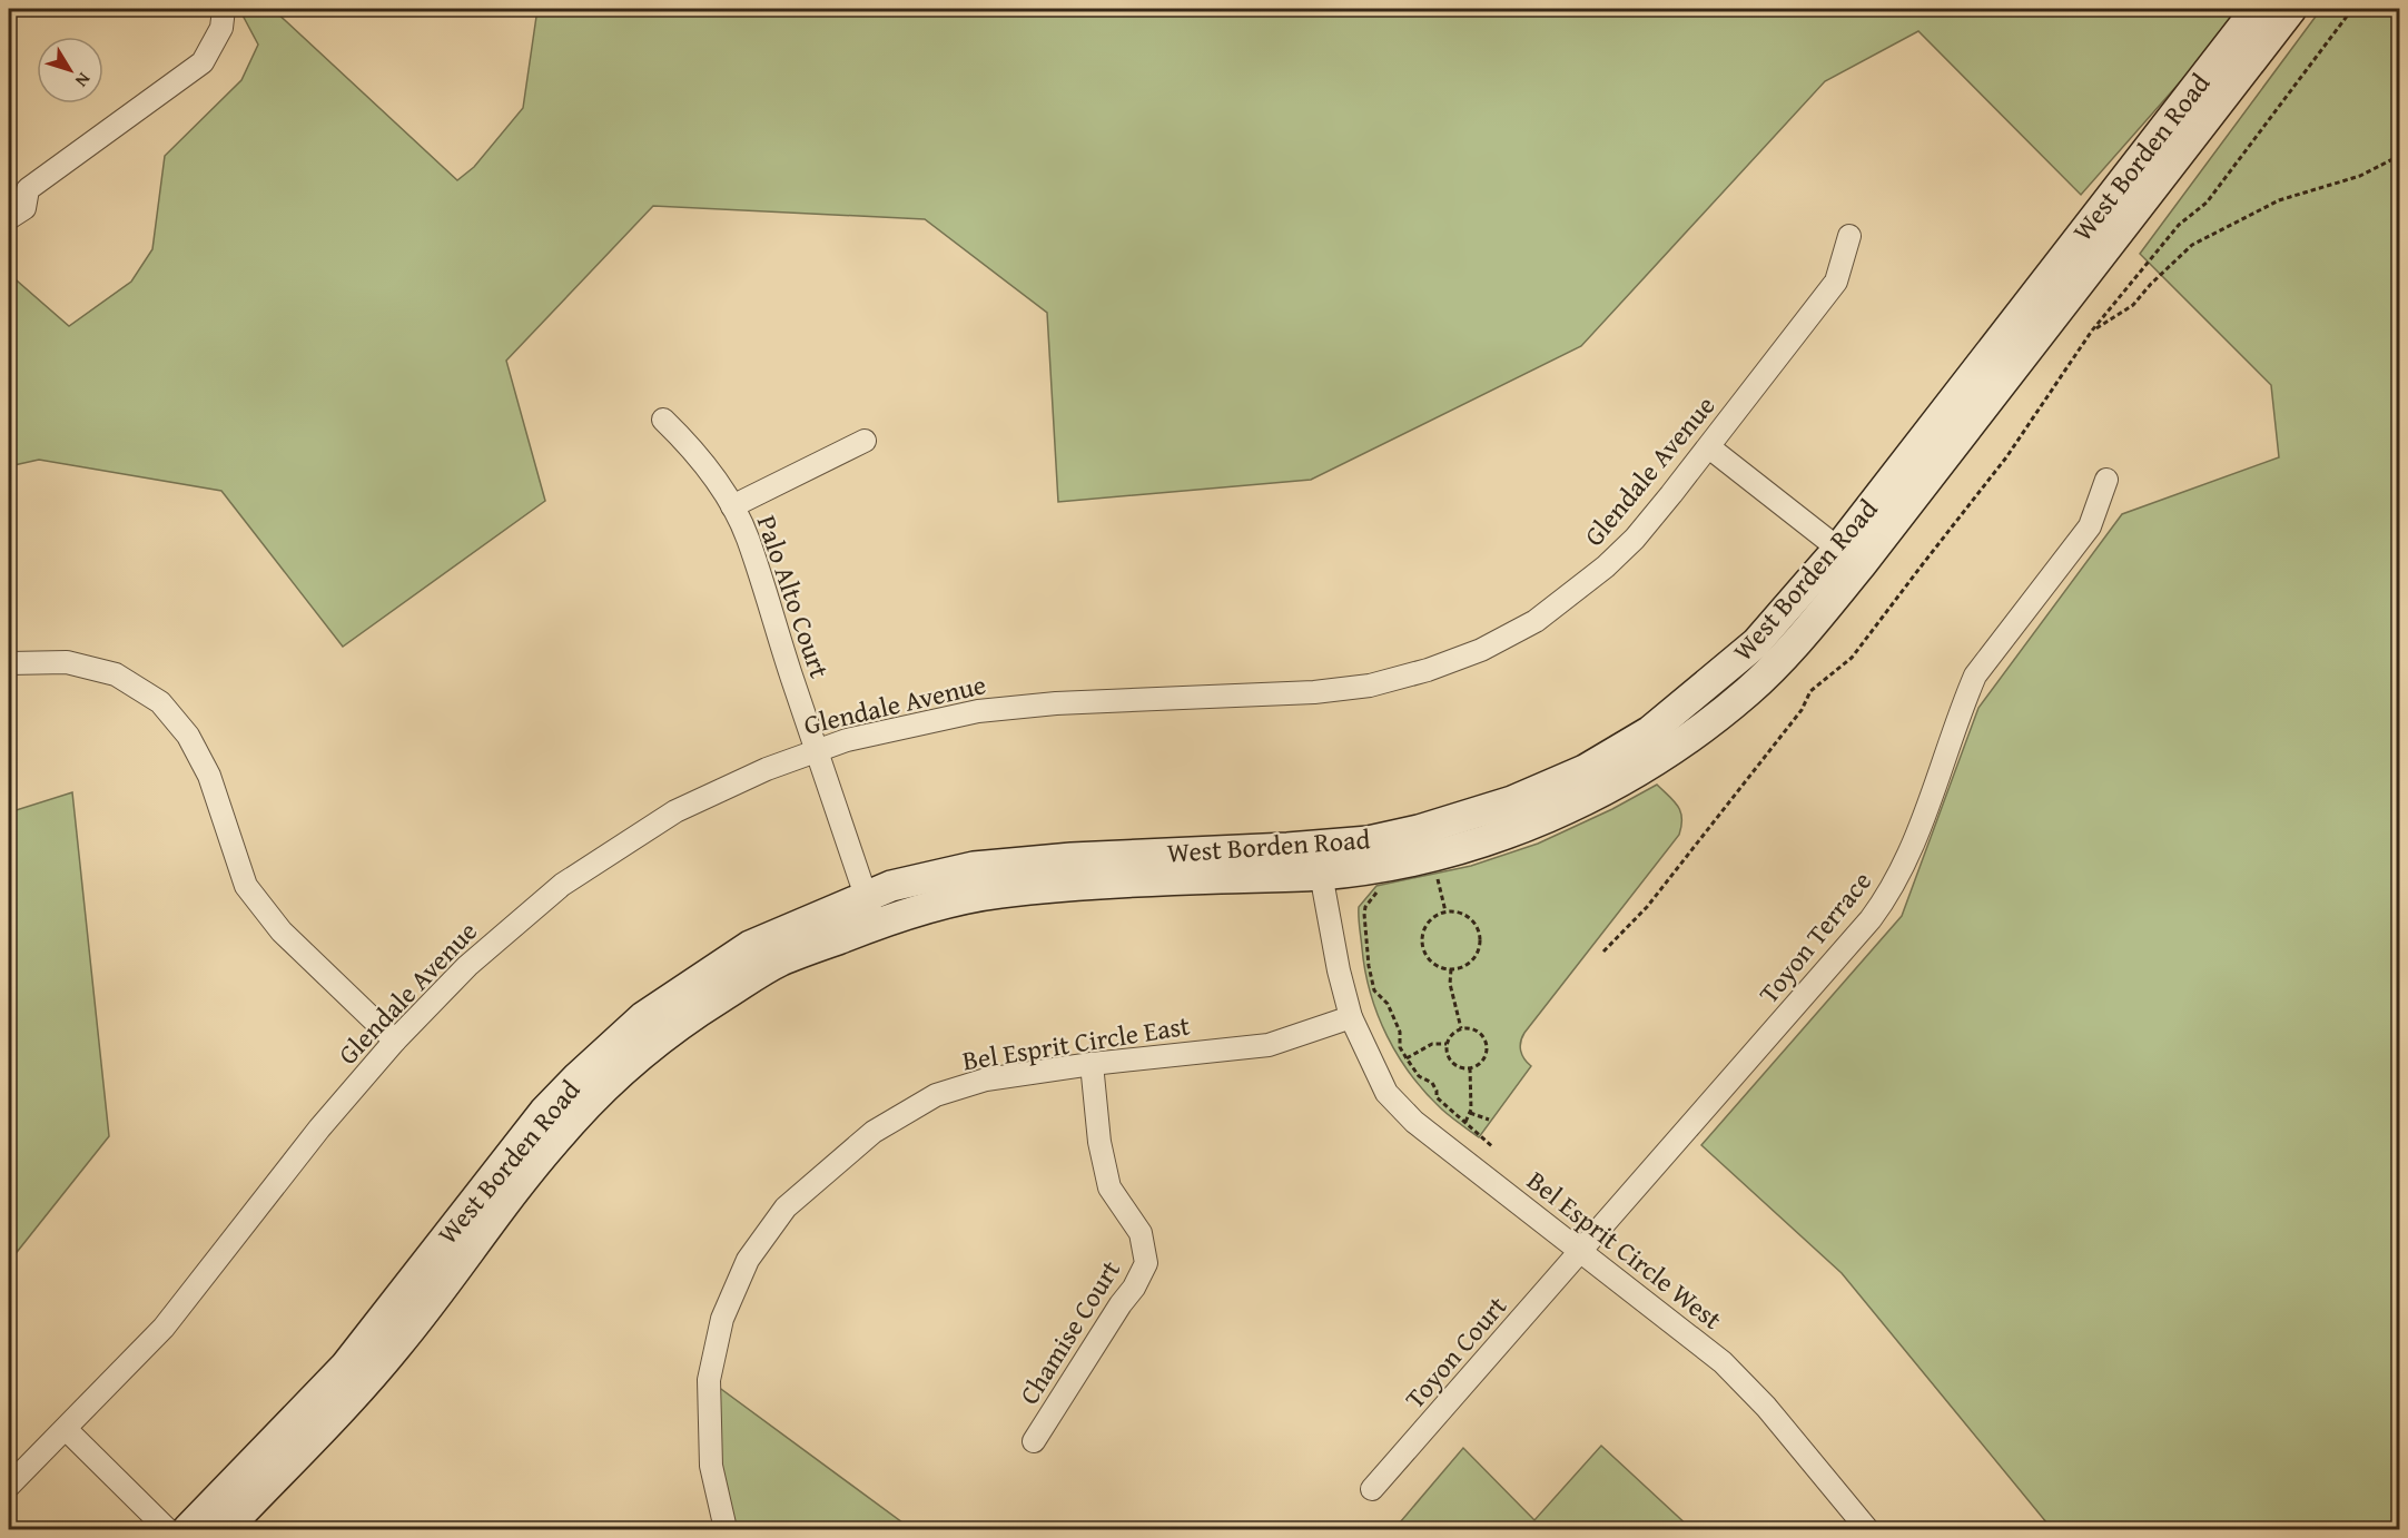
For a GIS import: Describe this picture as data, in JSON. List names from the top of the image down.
{
  "streets": {
    "main road": ["West Borden Road"],
    "street": [
      "Glendale Avenue",
      "Palo Alto Court",
      "Toyon Terrace",
      "Bel Esprit Circle East",
      "Bel Esprit Circle West",
      "Chamise Court",
      "Toyon Court"
    ]
  },
  "crossings": [
    ["West Borden Road", "Palo Alto Court"],
    ["West Borden Road", "Bel Esprit Circle West"],
    ["Glendale Avenue", "Palo Alto Court"],
    ["Toyon Terrace", "Bel Esprit Circle West"],
    ["Toyon Terrace", "Toyon Court"],
    ["Bel Esprit Circle East", "Bel Esprit Circle West"],
    ["Bel Esprit Circle East", "Chamise Court"],
    ["Bel Esprit Circle West", "Toyon Court"]
  ],
  "north": "bottom right"
}
